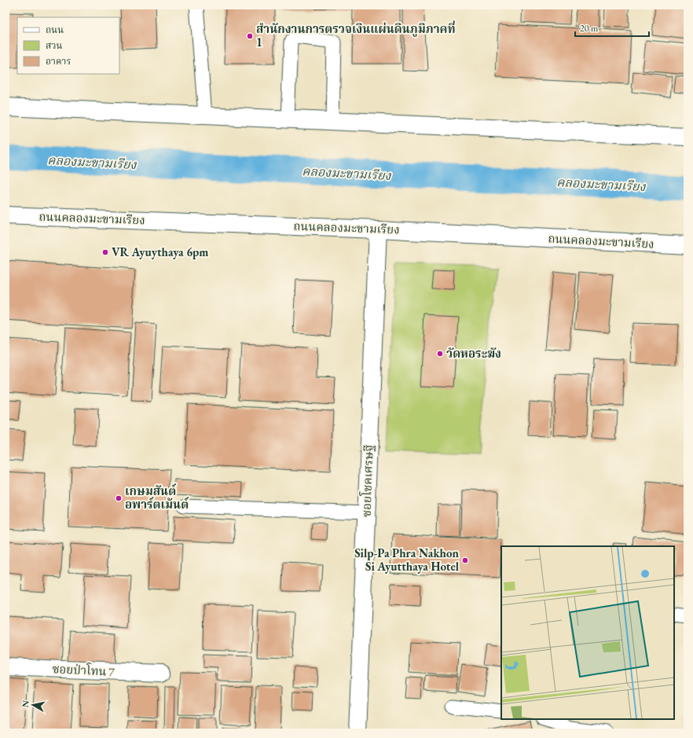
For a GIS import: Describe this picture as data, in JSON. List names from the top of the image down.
{
  "streets": {
    "street": ["ถนนคลองมะขามเรียง", "ซอยโชคเศรษฐี", "ซอยป่าโทน 7"]
  },
  "crossings": [
    ["ถนนคลองมะขามเรียง", "ซอยโชคเศรษฐี"]
  ],
  "water": ["คลองมะขามเรียง"],
  "places": [
    "สำนักงานการตรวจเงินแผ่นดินภูมิภาคที่ 1",
    "VR Ayuythaya 6pm",
    "วัดหอระฆัง",
    "เกษมสันต์ อพาร์ตเม้นต์",
    "Silp-Pa Phra Nakhon Si Ayutthaya Hotel"
  ],
  "legend": ["ถนน", "สวน", "อาคาร"],
  "scale_bar": "20 m",
  "north": "left"
}
